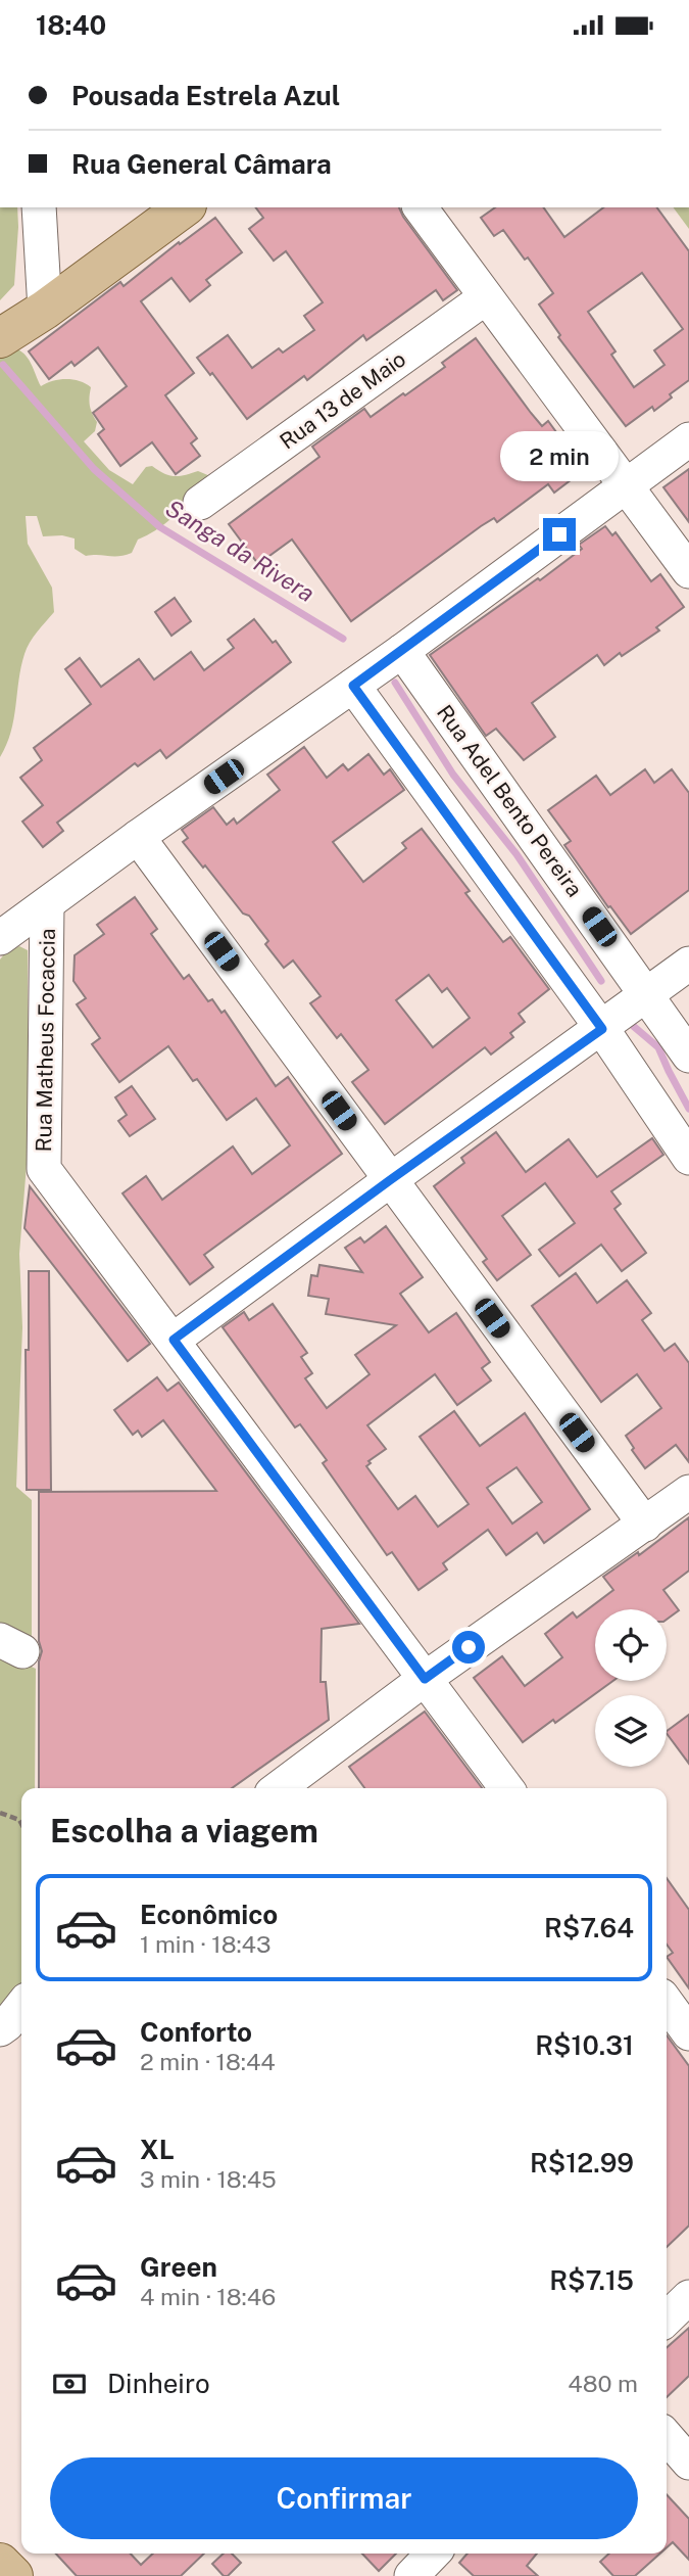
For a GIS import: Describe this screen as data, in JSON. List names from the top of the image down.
{
  "streets": {
    "street": ["Rua 13 de Maio", "Rua Adel Bento Pereira", "Rua Matheus Focaccia"]
  },
  "water": ["Sanga da Rivera"],
  "page": {
    "status": "18:40",
    "banner": ["Pousada Estrela Azul", "Rua General Câmara"],
    "bubble": "2 min",
    "heading": "Escolha a viagem",
    "list": [
      {
        "name": "Econômico",
        "note": "1 min · 18:43",
        "value": "R$7.64"
      },
      {
        "name": "Conforto",
        "note": "2 min · 18:44",
        "value": "R$10.31"
      },
      {
        "name": "XL",
        "note": "3 min · 18:45",
        "value": "R$12.99"
      },
      {
        "name": "Green",
        "note": "4 min · 18:46",
        "value": "R$7.15"
      }
    ],
    "pay": ["Dinheiro", "480 m"],
    "buttons": "Confirmar"
  }
}
